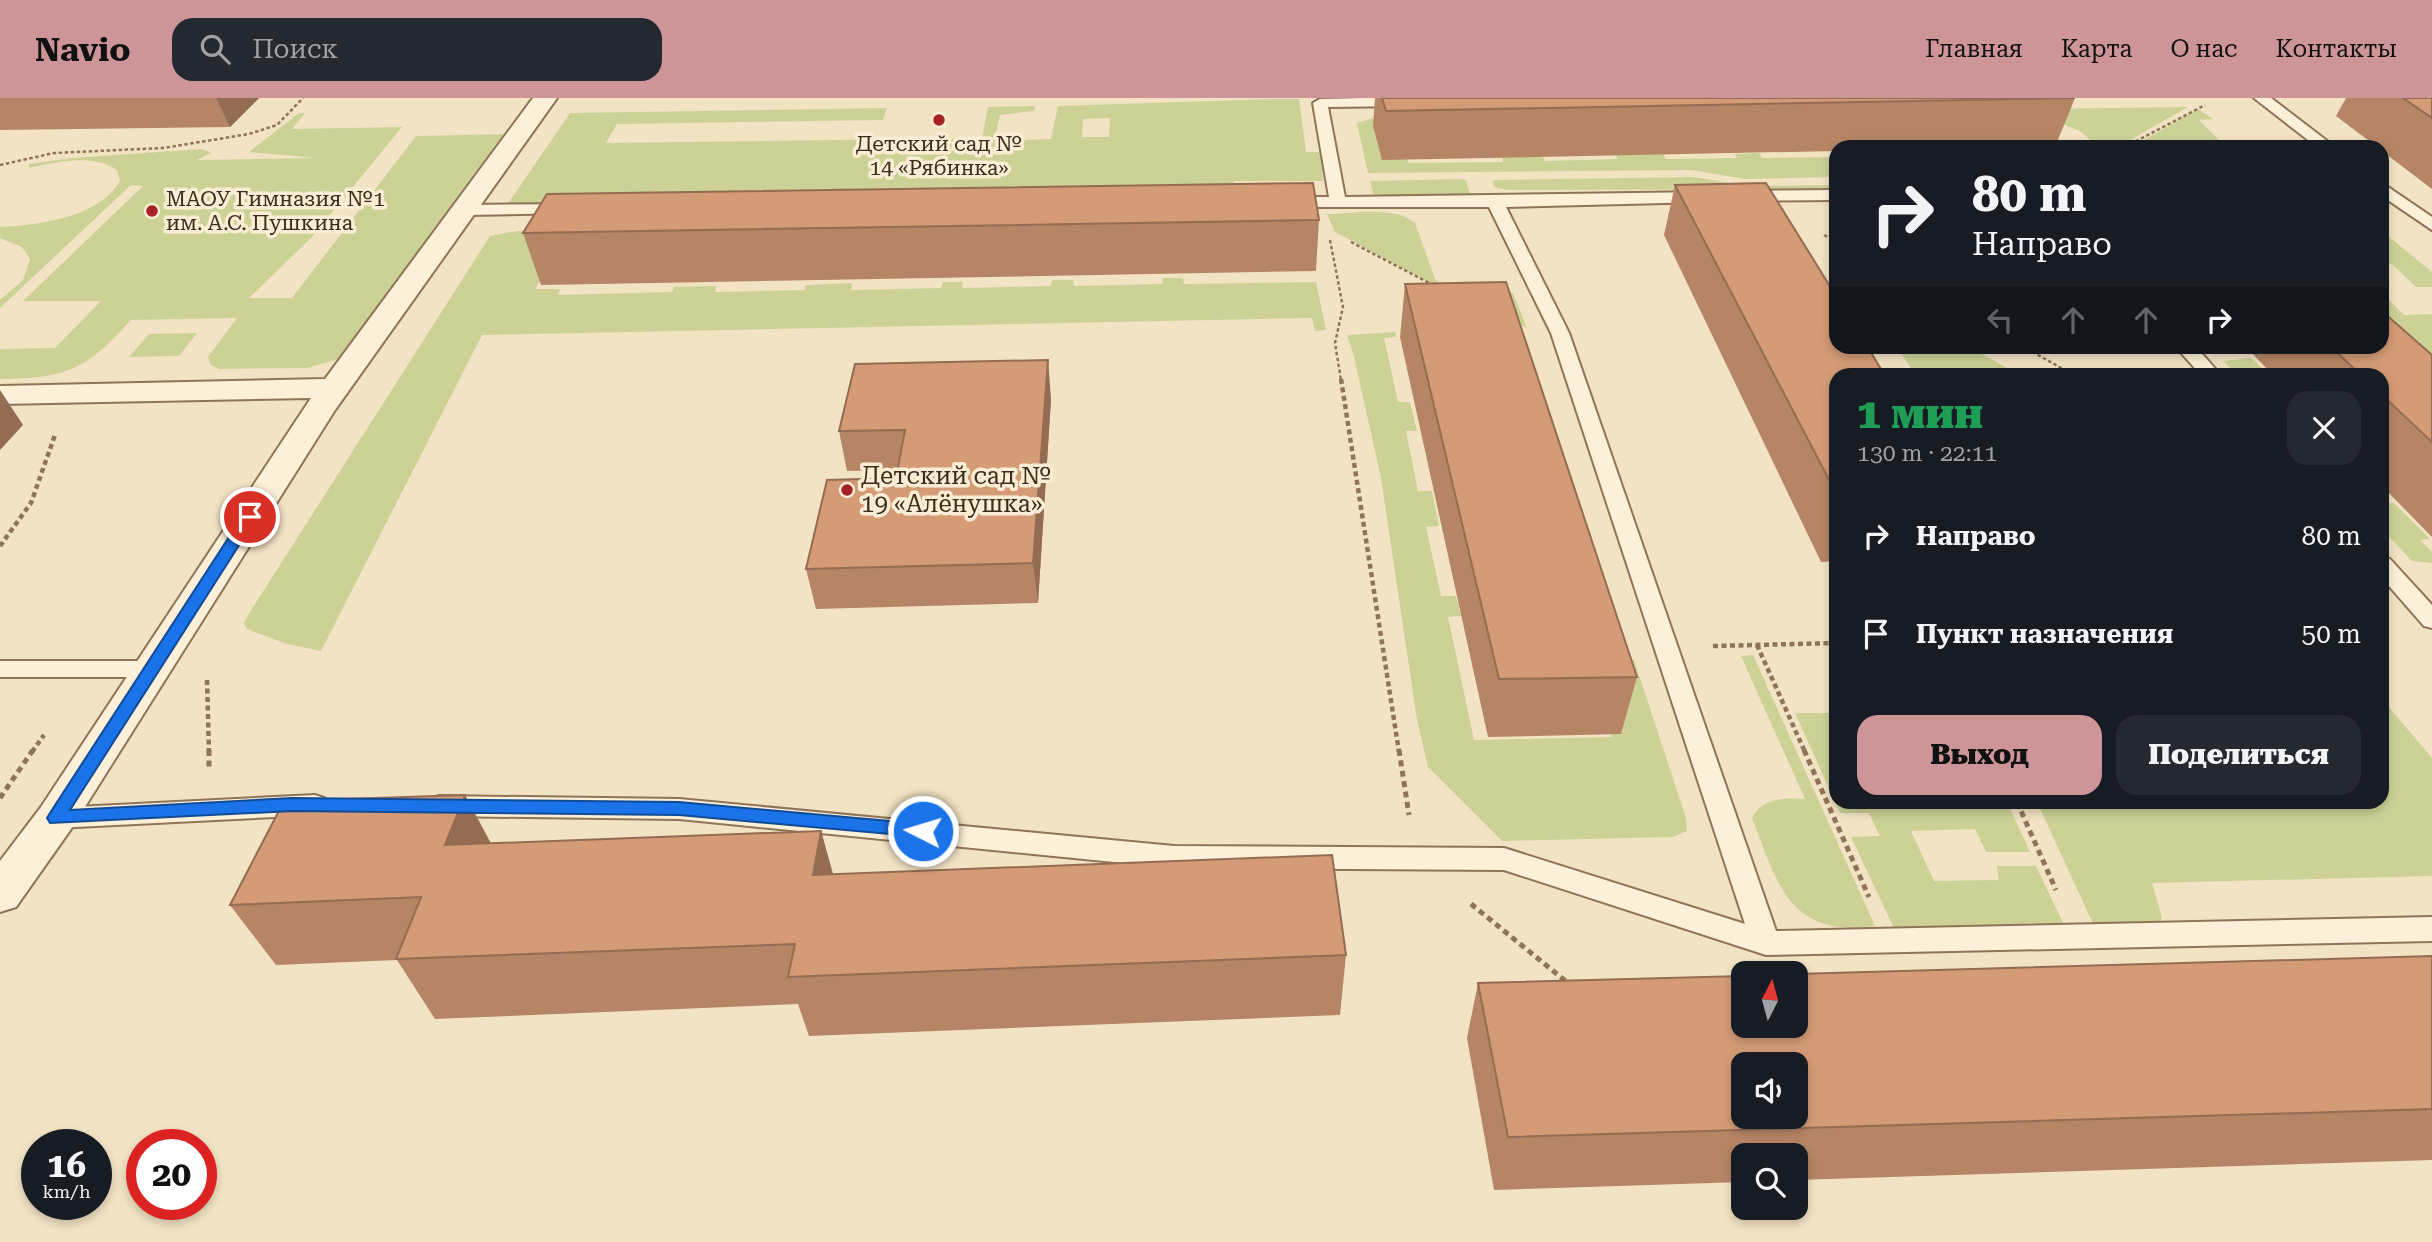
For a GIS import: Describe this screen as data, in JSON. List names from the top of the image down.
{
  "places": ["Детский сад № 14 «Рябинка»", "МАОУ Гимназия №1 им. А.С. Пушкина", "Детский сад № 19 «Алёнушка»"],
  "north": "top",
  "page": {
    "header": "Navio",
    "search": "Поиск",
    "nav": [
      "Главная",
      "Карта",
      "О нас",
      "Контакты"
    ],
    "turn": ["80 m", "Направо"],
    "heading": ["1 мин", "130 m · 22:11"],
    "list": [
      {
        "name": "Направо",
        "value": "80 m"
      },
      {
        "name": "Пункт назначения",
        "value": "50 m"
      }
    ],
    "buttons": ["Выход", "Поделиться"],
    "speed": "16 km/h",
    "limit": "20"
  }
}
